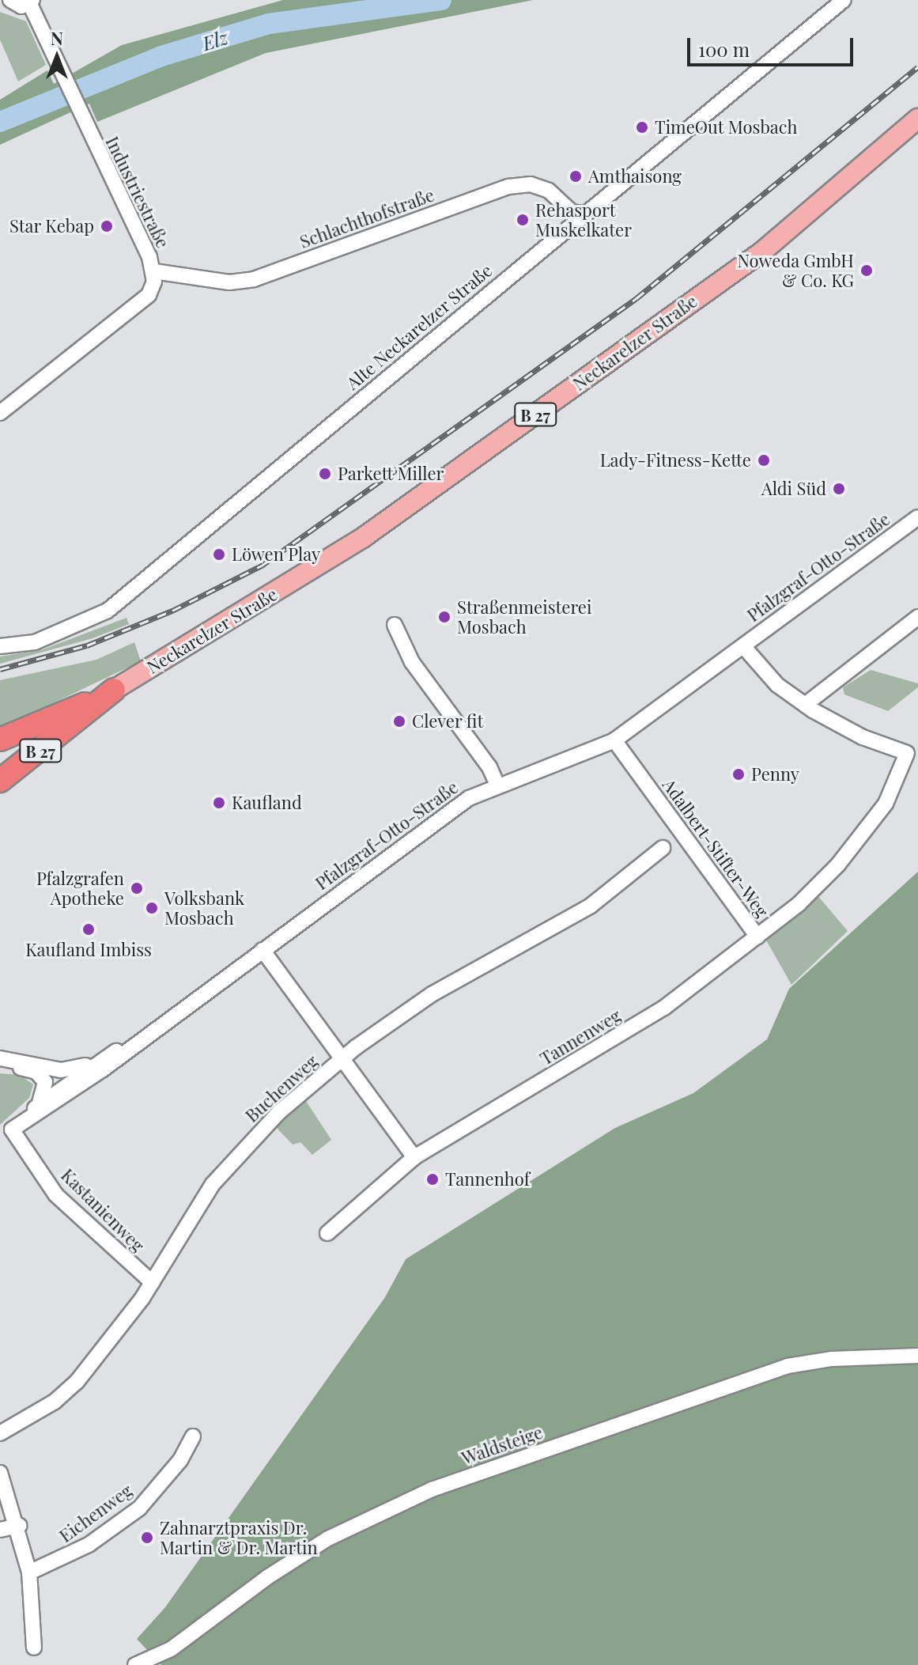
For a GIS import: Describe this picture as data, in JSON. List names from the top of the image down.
{
  "streets": {
    "highway": ["B 27"],
    "main road": ["Neckarelzer Straße"],
    "street": [
      "Industriestraße",
      "Schlachthofstraße",
      "Alte Neckarelzer Straße",
      "Pfalzgraf-Otto-Straße",
      "Adalbert-Stifter-Weg",
      "Tannenweg",
      "Buchenweg",
      "Kastanienweg",
      "Waldsteige",
      "Eichenweg"
    ]
  },
  "crossings": [
    ["Industriestraße", "Schlachthofstraße"],
    ["Schlachthofstraße", "Alte Neckarelzer Straße"],
    ["Neckarelzer Straße", "B 27"],
    ["Pfalzgraf-Otto-Straße", "Adalbert-Stifter-Weg"],
    ["Pfalzgraf-Otto-Straße", "Kastanienweg"],
    ["Adalbert-Stifter-Weg", "Tannenweg"],
    ["Buchenweg", "Kastanienweg"]
  ],
  "water": ["Elz"],
  "places": [
    "TimeOut Mosbach",
    "Amthaisong",
    "Rehasport Muskelkater",
    "Star Kebap",
    "Noweda GmbH & Co. KG",
    "Lady-Fitness-Kette",
    "Parkett Miller",
    "Aldi Süd",
    "Löwen Play",
    "Straßenmeisterei Mosbach",
    "Clever fit",
    "Penny",
    "Kaufland",
    "Pfalzgrafen Apotheke",
    "Volksbank Mosbach",
    "Kaufland Imbiss",
    "Tannenhof",
    "Zahnarztpraxis Dr. Martin & Dr. Martin"
  ],
  "scale_bar": "100 m",
  "north": "top"
}
